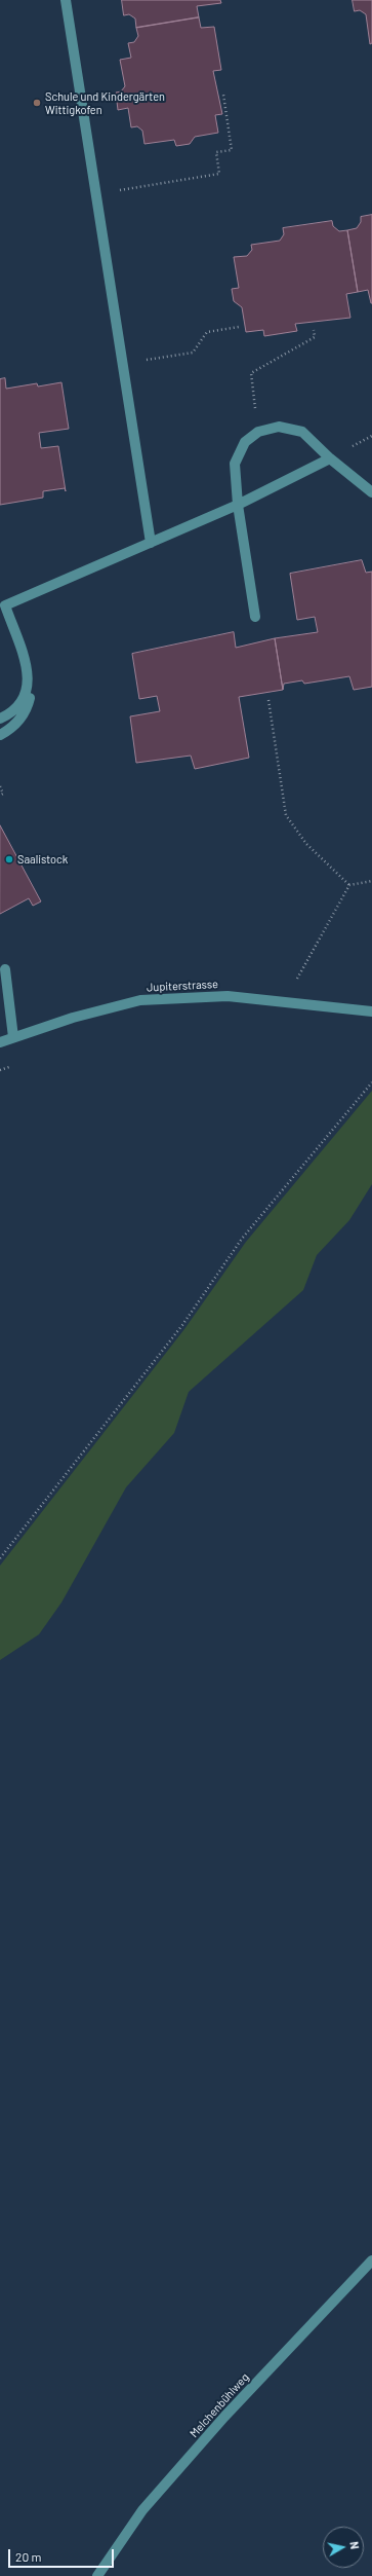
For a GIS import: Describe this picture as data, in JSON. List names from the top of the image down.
{
  "streets": {
    "street": ["Jupiterstrasse", "Melchenbühlweg"]
  },
  "places": ["Schule und Kindergärten Wittigkofen", "Saalistock"],
  "scale_bar": "20 m",
  "north": "right"
}
